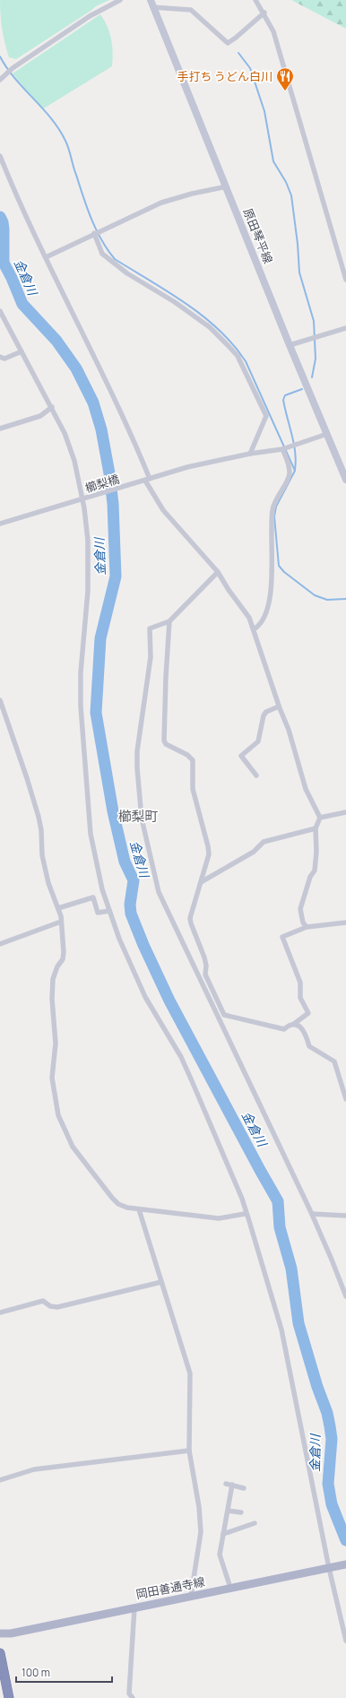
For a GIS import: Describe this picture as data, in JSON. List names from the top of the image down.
{
  "streets": {
    "main road": ["原田琴平線", "岡田善通寺線"],
    "street": ["櫛梨橋"]
  },
  "crossings": [
    ["原田琴平線", "櫛梨橋"]
  ],
  "districts": ["櫛梨町"],
  "water": ["金倉川"],
  "places": {
    "restaurant": ["手打ち うどん白川"]
  },
  "scale_bar": "100 m"
}
